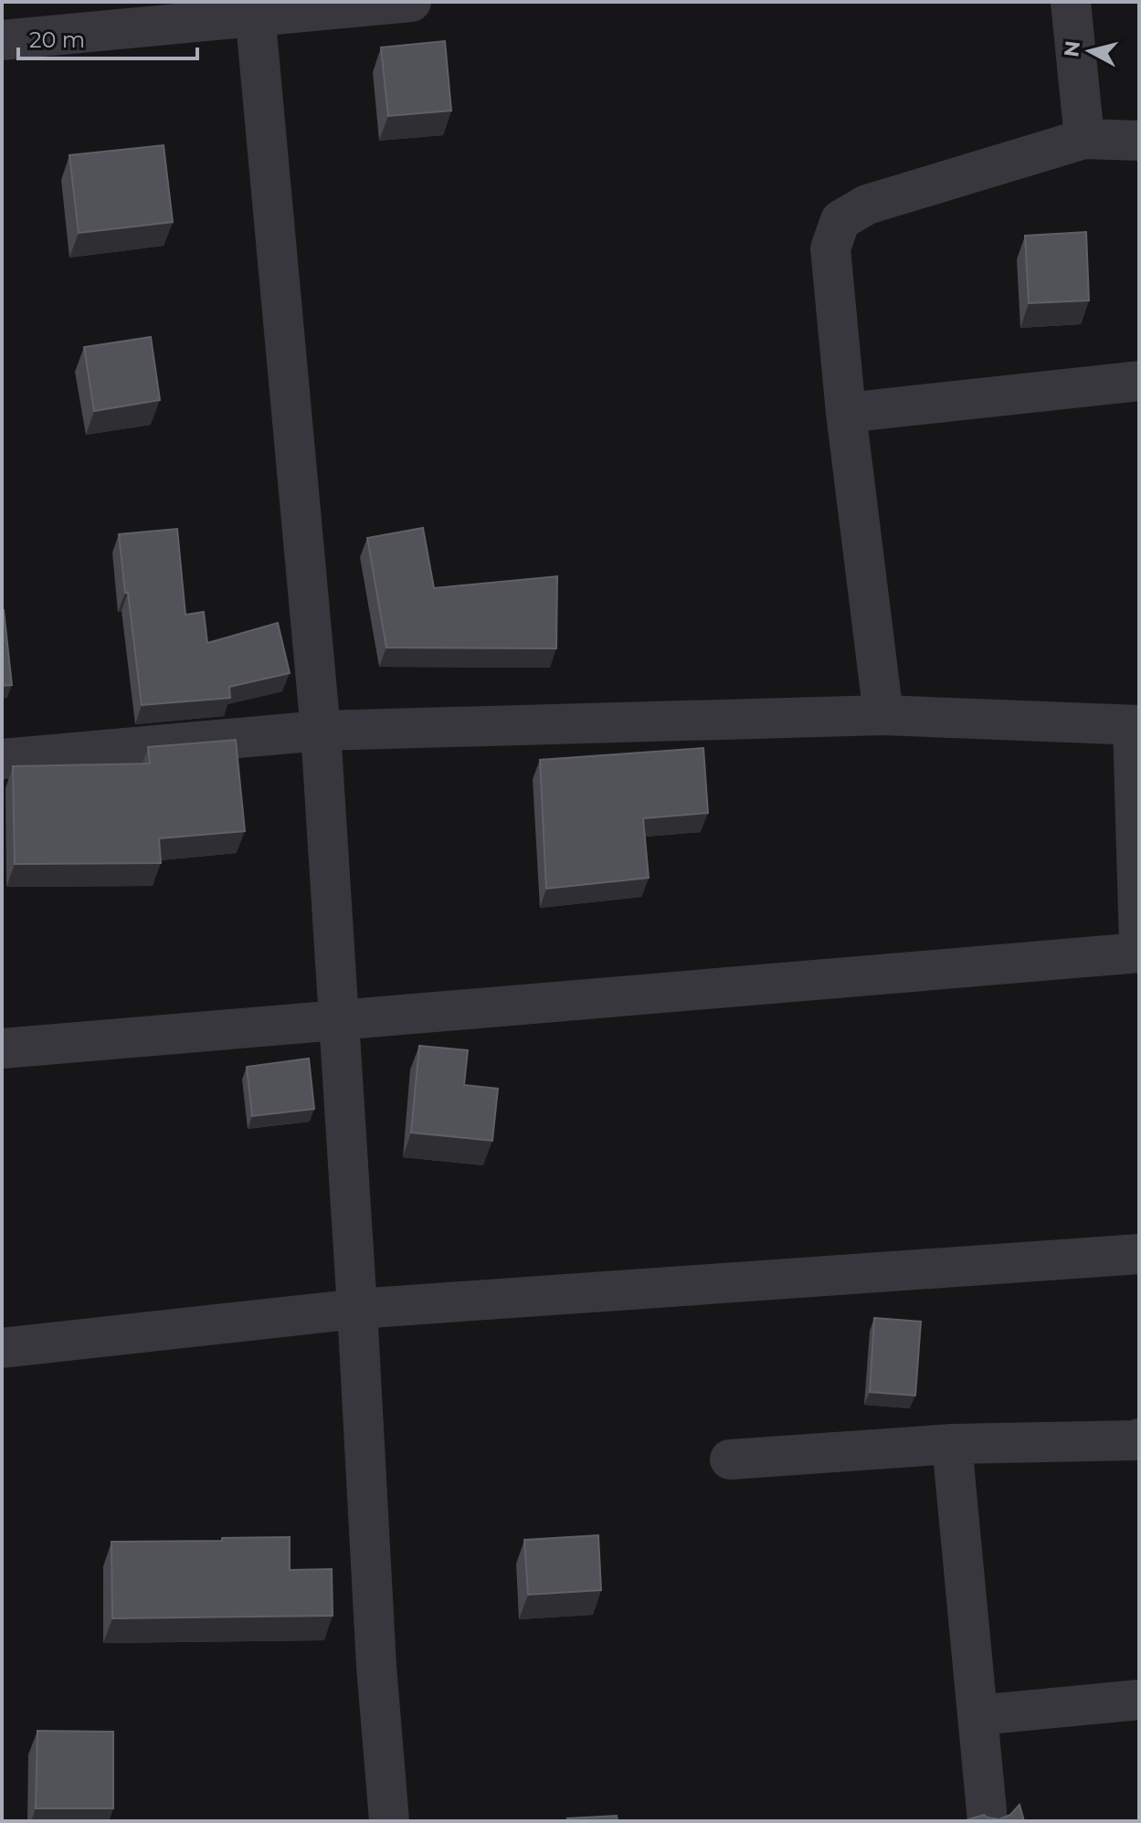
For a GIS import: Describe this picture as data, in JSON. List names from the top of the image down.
{
  "scale_bar": "20 m",
  "north": "left"
}
